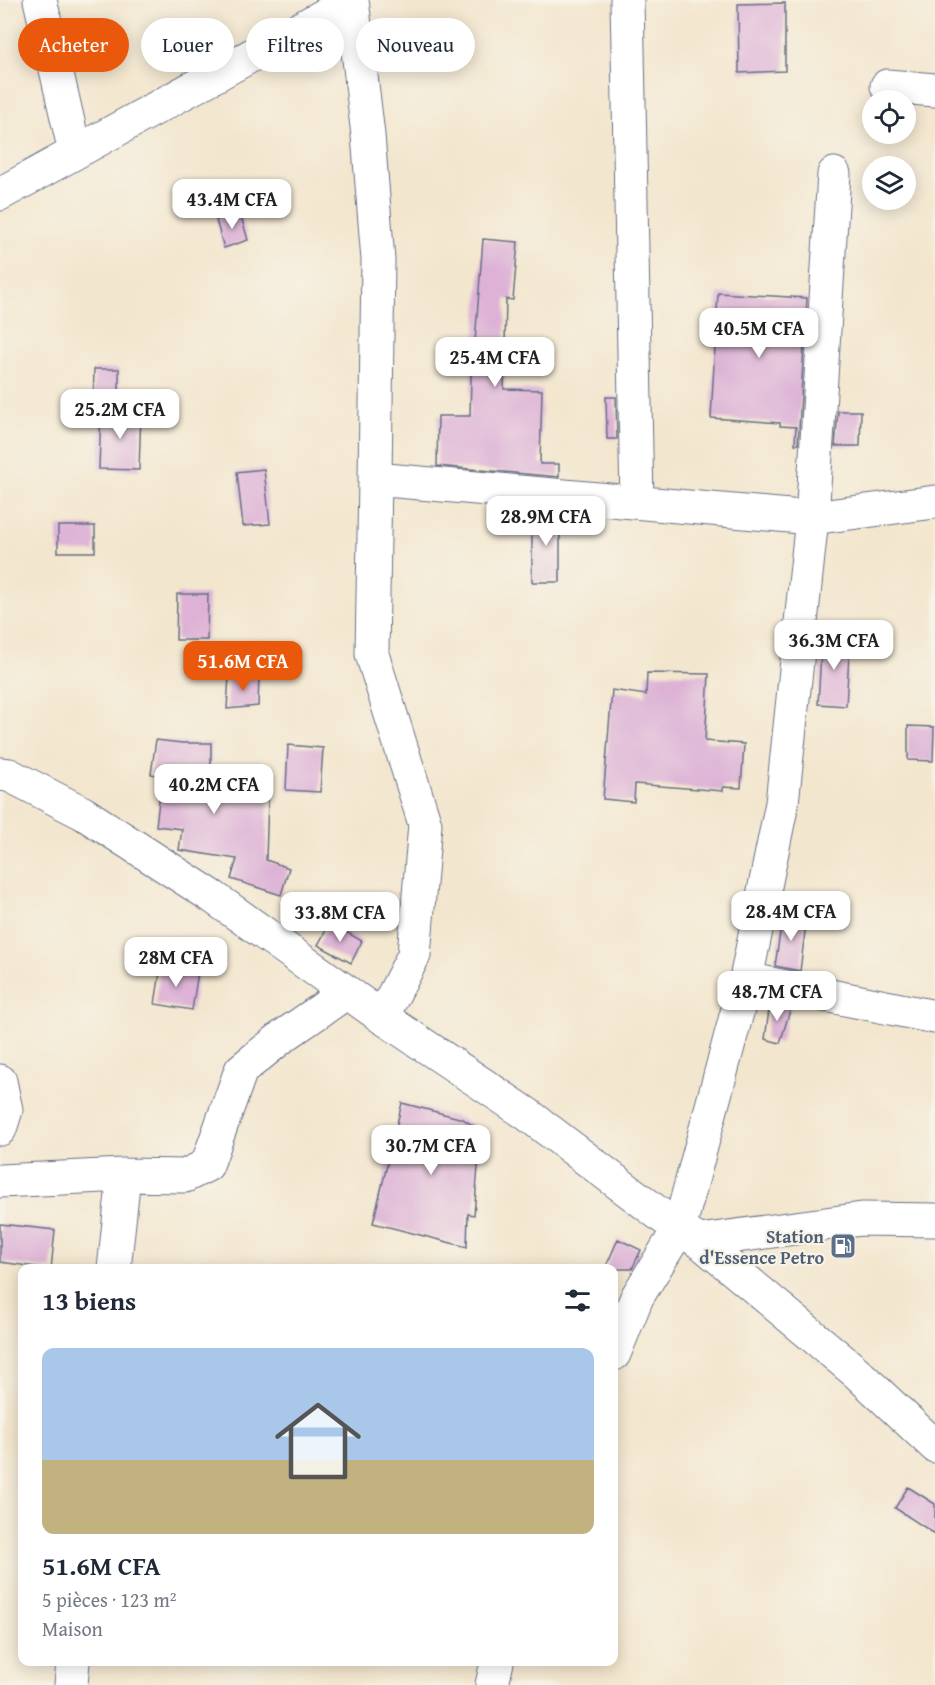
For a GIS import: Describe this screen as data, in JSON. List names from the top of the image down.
{
  "places": {
    "fuel station": ["Station d'Essence Petro"]
  },
  "page": {
    "chip": [
      "Acheter",
      "Louer",
      "Filtres",
      "Nouveau"
    ],
    "price": [
      "43.4M CFA",
      "40.5M CFA",
      "25.4M CFA",
      "25.2M CFA",
      "28.9M CFA",
      "36.3M CFA",
      "51.6M CFA",
      "40.2M CFA",
      "28.4M CFA",
      "33.8M CFA",
      "28M CFA",
      "48.7M CFA",
      "30.7M CFA"
    ],
    "heading": "13 biens",
    "list": [
      {
        "name": "51.6M CFA",
        "note": "5 pièces · 123 m² · Maison"
      }
    ]
  }
}
